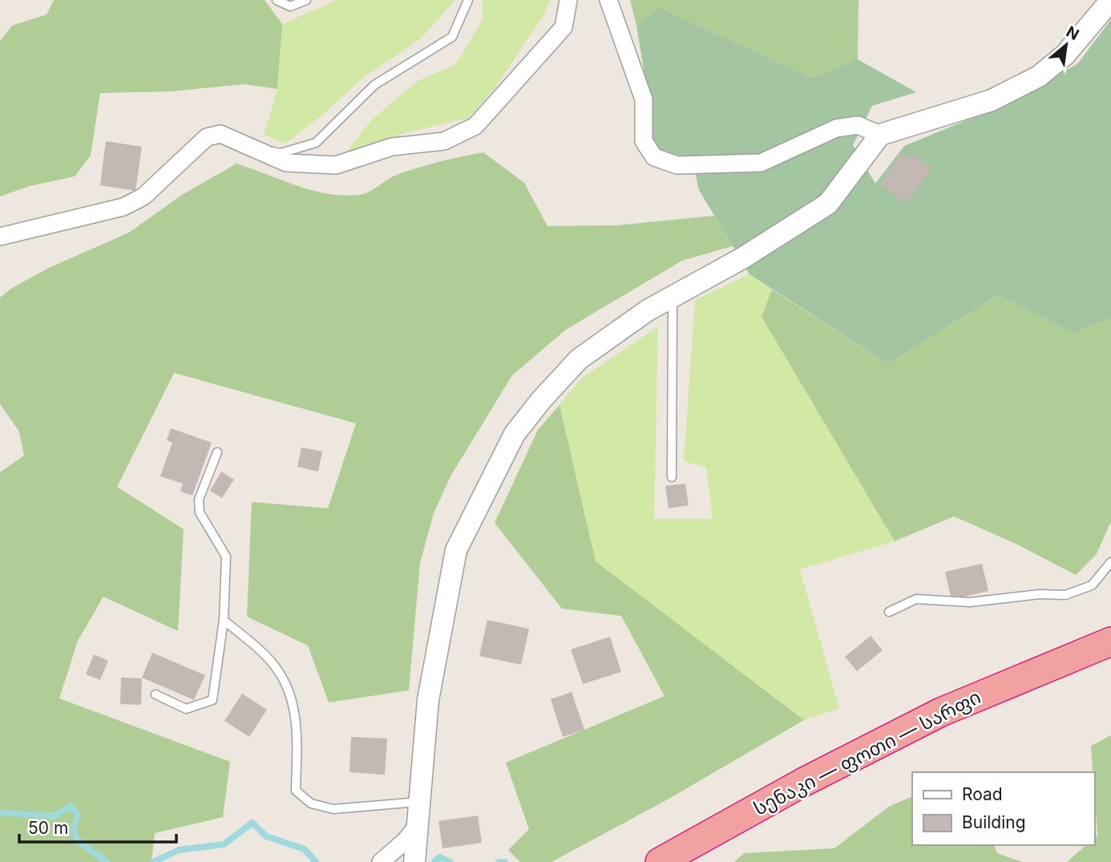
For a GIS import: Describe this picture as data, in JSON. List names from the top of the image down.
{
  "streets": {
    "highway": ["სენაკი — ფოთი — სარფი"]
  },
  "legend": ["Road", "Building"],
  "scale_bar": "50 m",
  "north": "top right"
}
